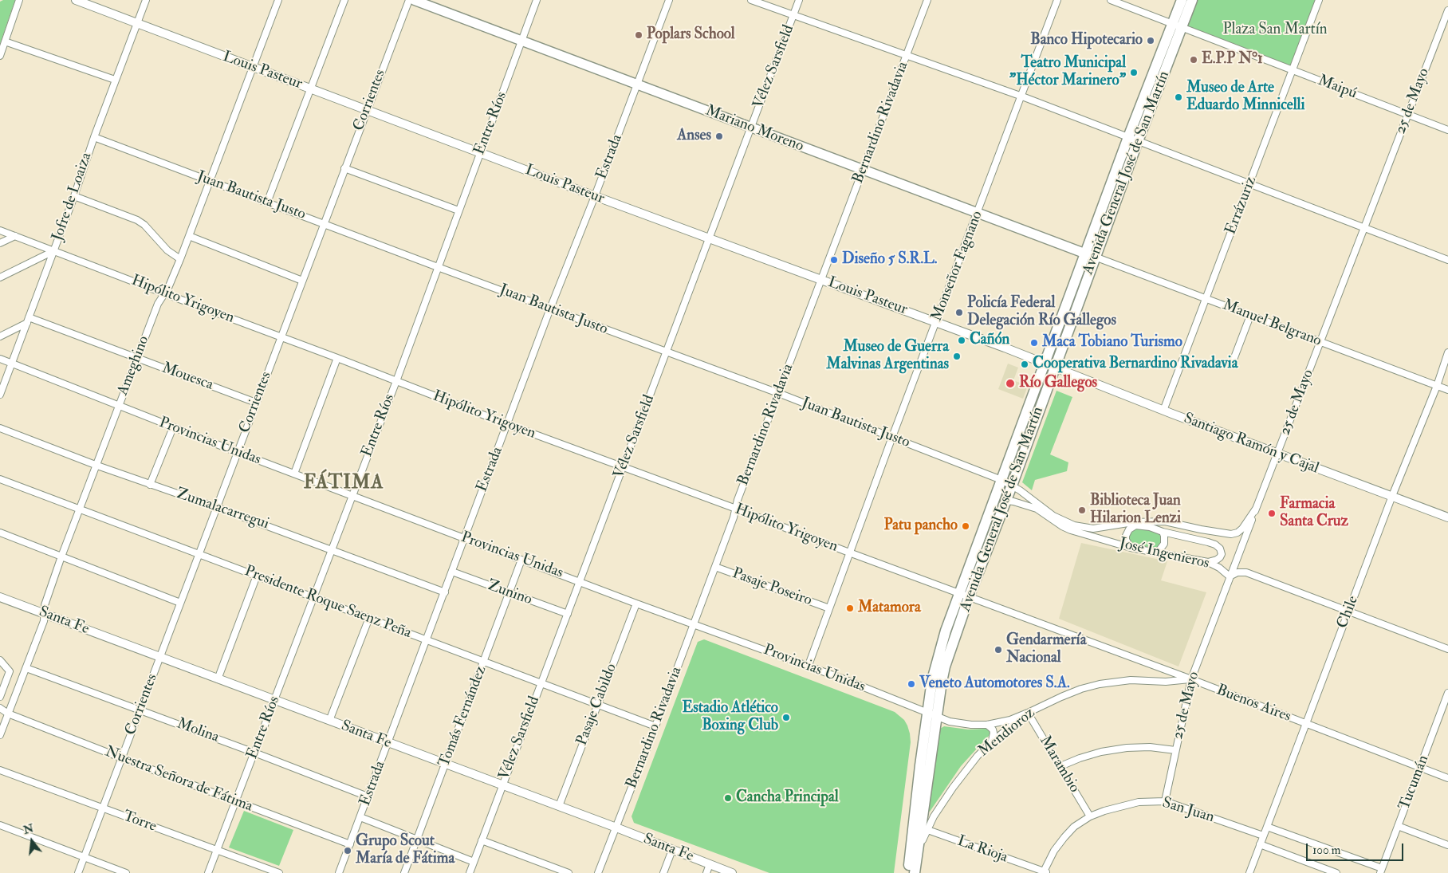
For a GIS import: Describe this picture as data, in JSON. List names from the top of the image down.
{
  "streets": {
    "main road": ["Mariano Moreno", "Avenida General José de San Martín"],
    "street": [
      "Vélez Sarsfield",
      "Louis Pasteur",
      "Maipú",
      "Corrientes",
      "25 de Mayo",
      "Bernardino Rivadavia",
      "Entre Ríos",
      "Estrada",
      "Juan Bautista Justo",
      "Jofre de Loaiza",
      "Errázuriz",
      "Monseñor Fagnano",
      "Hipólito Yrigoyen",
      "Manuel Belgrano",
      "Ameghino",
      "Mouesca",
      "Provincias Unidas",
      "Santiago Ramón y Cajal",
      "Zumalacarregui",
      "José Ingenieros",
      "Pasaje Poseiro",
      "Zunino",
      "Presidente Roque Saenz Peña",
      "Chile",
      "Santa Fe",
      "Buenos Aires",
      "Pasaje Cabildo",
      "Tomás Fernández",
      "Molina",
      "Mendioroz",
      "Marambio",
      "Nuestra Señora de Fátima",
      "Tucumán",
      "San Juan",
      "Torre",
      "La Rioja"
    ]
  },
  "crossings": [
    ["Vélez Sarsfield", "Louis Pasteur"],
    ["Vélez Sarsfield", "Mariano Moreno"],
    ["Vélez Sarsfield", "Juan Bautista Justo"],
    ["Vélez Sarsfield", "Hipólito Yrigoyen"],
    ["Vélez Sarsfield", "Provincias Unidas"],
    ["Vélez Sarsfield", "Zunino"],
    ["Vélez Sarsfield", "Presidente Roque Saenz Peña"],
    ["Vélez Sarsfield", "Santa Fe"],
    ["Louis Pasteur", "Corrientes"],
    ["Louis Pasteur", "Bernardino Rivadavia"],
    ["Louis Pasteur", "Entre Ríos"],
    ["Louis Pasteur", "Estrada"],
    ["Louis Pasteur", "Avenida General José de San Martín"],
    ["Louis Pasteur", "Jofre de Loaiza"],
    ["Louis Pasteur", "Monseñor Fagnano"],
    ["Louis Pasteur", "Ameghino"],
    ["Louis Pasteur", "Santiago Ramón y Cajal"],
    ["Maipú", "25 de Mayo"],
    ["Maipú", "Avenida General José de San Martín"],
    ["Maipú", "Errázuriz"],
    ["Corrientes", "Juan Bautista Justo"],
    ["Corrientes", "Hipólito Yrigoyen"],
    ["Corrientes", "Mouesca"],
    ["Corrientes", "Provincias Unidas"],
    ["Corrientes", "Zumalacarregui"],
    ["Corrientes", "Presidente Roque Saenz Peña"],
    ["Corrientes", "Santa Fe"],
    ["Corrientes", "Molina"],
    ["Corrientes", "Nuestra Señora de Fátima"],
    ["Corrientes", "Torre"],
    ["25 de Mayo", "Manuel Belgrano"],
    ["25 de Mayo", "Santiago Ramón y Cajal"],
    ["25 de Mayo", "José Ingenieros"],
    ["25 de Mayo", "Buenos Aires"],
    ["25 de Mayo", "Mendioroz"],
    ["25 de Mayo", "San Juan"],
    ["Bernardino Rivadavia", "Mariano Moreno"],
    ["Bernardino Rivadavia", "Juan Bautista Justo"],
    ["Bernardino Rivadavia", "Hipólito Yrigoyen"],
    ["Bernardino Rivadavia", "Provincias Unidas"],
    ["Bernardino Rivadavia", "Pasaje Poseiro"],
    ["Bernardino Rivadavia", "Presidente Roque Saenz Peña"],
    ["Bernardino Rivadavia", "Santa Fe"],
    ["Entre Ríos", "Mariano Moreno"],
    ["Entre Ríos", "Juan Bautista Justo"],
    ["Entre Ríos", "Hipólito Yrigoyen"],
    ["Entre Ríos", "Provincias Unidas"],
    ["Entre Ríos", "Zumalacarregui"],
    ["Entre Ríos", "Presidente Roque Saenz Peña"],
    ["Entre Ríos", "Santa Fe"],
    ["Entre Ríos", "Molina"],
    ["Entre Ríos", "Nuestra Señora de Fátima"],
    ["Entre Ríos", "Torre"],
    ["Mariano Moreno", "Estrada"],
    ["Mariano Moreno", "Avenida General José de San Martín"],
    ["Mariano Moreno", "Monseñor Fagnano"],
    ["Mariano Moreno", "Manuel Belgrano"],
    ["Estrada", "Juan Bautista Justo"],
    ["Estrada", "Hipólito Yrigoyen"],
    ["Estrada", "Provincias Unidas"],
    ["Estrada", "Zumalacarregui"],
    ["Estrada", "Zunino"],
    ["Estrada", "Presidente Roque Saenz Peña"],
    ["Estrada", "Santa Fe"],
    ["Estrada", "Molina"],
    ["Estrada", "Nuestra Señora de Fátima"],
    ["Avenida General José de San Martín", "Juan Bautista Justo"],
    ["Avenida General José de San Martín", "Hipólito Yrigoyen"],
    ["Avenida General José de San Martín", "Manuel Belgrano"],
    ["Avenida General José de San Martín", "Provincias Unidas"],
    ["Avenida General José de San Martín", "Santiago Ramón y Cajal"],
    ["Avenida General José de San Martín", "José Ingenieros"],
    ["Avenida General José de San Martín", "Buenos Aires"],
    ["Avenida General José de San Martín", "Mendioroz"],
    ["Avenida General José de San Martín", "La Rioja"],
    ["Juan Bautista Justo", "Jofre de Loaiza"],
    ["Juan Bautista Justo", "Monseñor Fagnano"],
    ["Juan Bautista Justo", "Ameghino"],
    ["Juan Bautista Justo", "José Ingenieros"],
    ["Jofre de Loaiza", "Hipólito Yrigoyen"],
    ["Jofre de Loaiza", "Mouesca"],
    ["Jofre de Loaiza", "Provincias Unidas"],
    ["Errázuriz", "Manuel Belgrano"],
    ["Errázuriz", "Santiago Ramón y Cajal"],
    ["Monseñor Fagnano", "Hipólito Yrigoyen"],
    ["Monseñor Fagnano", "Provincias Unidas"],
    ["Monseñor Fagnano", "Pasaje Poseiro"],
    ["Hipólito Yrigoyen", "Ameghino"],
    ["Hipólito Yrigoyen", "Buenos Aires"],
    ["Manuel Belgrano", "Chile"],
    ["Ameghino", "Mouesca"],
    ["Ameghino", "Provincias Unidas"],
    ["Ameghino", "Zumalacarregui"],
    ["Ameghino", "Presidente Roque Saenz Peña"],
    ["Ameghino", "Santa Fe"],
    ["Ameghino", "Molina"],
    ["Ameghino", "Nuestra Señora de Fátima"],
    ["Provincias Unidas", "Pasaje Cabildo"],
    ["Provincias Unidas", "Tomás Fernández"],
    ["Provincias Unidas", "Mendioroz"],
    ["Provincias Unidas", "Marambio"],
    ["Santiago Ramón y Cajal", "Chile"],
    ["Zunino", "Tomás Fernández"],
    ["Presidente Roque Saenz Peña", "Pasaje Cabildo"],
    ["Presidente Roque Saenz Peña", "Tomás Fernández"],
    ["Chile", "Buenos Aires"],
    ["Chile", "San Juan"],
    ["Santa Fe", "Pasaje Cabildo"],
    ["Santa Fe", "Tomás Fernández"],
    ["Buenos Aires", "Mendioroz"],
    ["Buenos Aires", "Tucumán"],
    ["Mendioroz", "Marambio"],
    ["Mendioroz", "La Rioja"],
    ["Marambio", "San Juan"],
    ["San Juan", "La Rioja"]
  ],
  "districts": ["FÁTIMA"],
  "parks": ["Plaza San Martín"],
  "places": [
    "Poplars School",
    "Banco Hipotecario",
    "E.P.P N°1",
    "Teatro Municipal \"Héctor Marinero\"",
    "Museo de Arte Eduardo Minnicelli",
    "Anses",
    "Diseño 5 S.R.L.",
    "Policía Federal Delegación Río Gallegos",
    "Cañón",
    "Maca Tobiano Turismo",
    "Museo de Guerra Malvinas Argentinas",
    "Cooperativa Bernardino Rivadavia",
    "Río Gallegos",
    "Biblioteca Juan Hilarion Lenzi",
    "Farmacia Santa Cruz",
    "Patu pancho",
    "Matamora",
    "Gendarmería Nacional",
    "Veneto Automotores S.A.",
    "Estadio Atlético Boxing Club",
    "Cancha Principal",
    "Grupo Scout María de Fátima"
  ],
  "scale_bar": "100 m",
  "north": "top"
}
